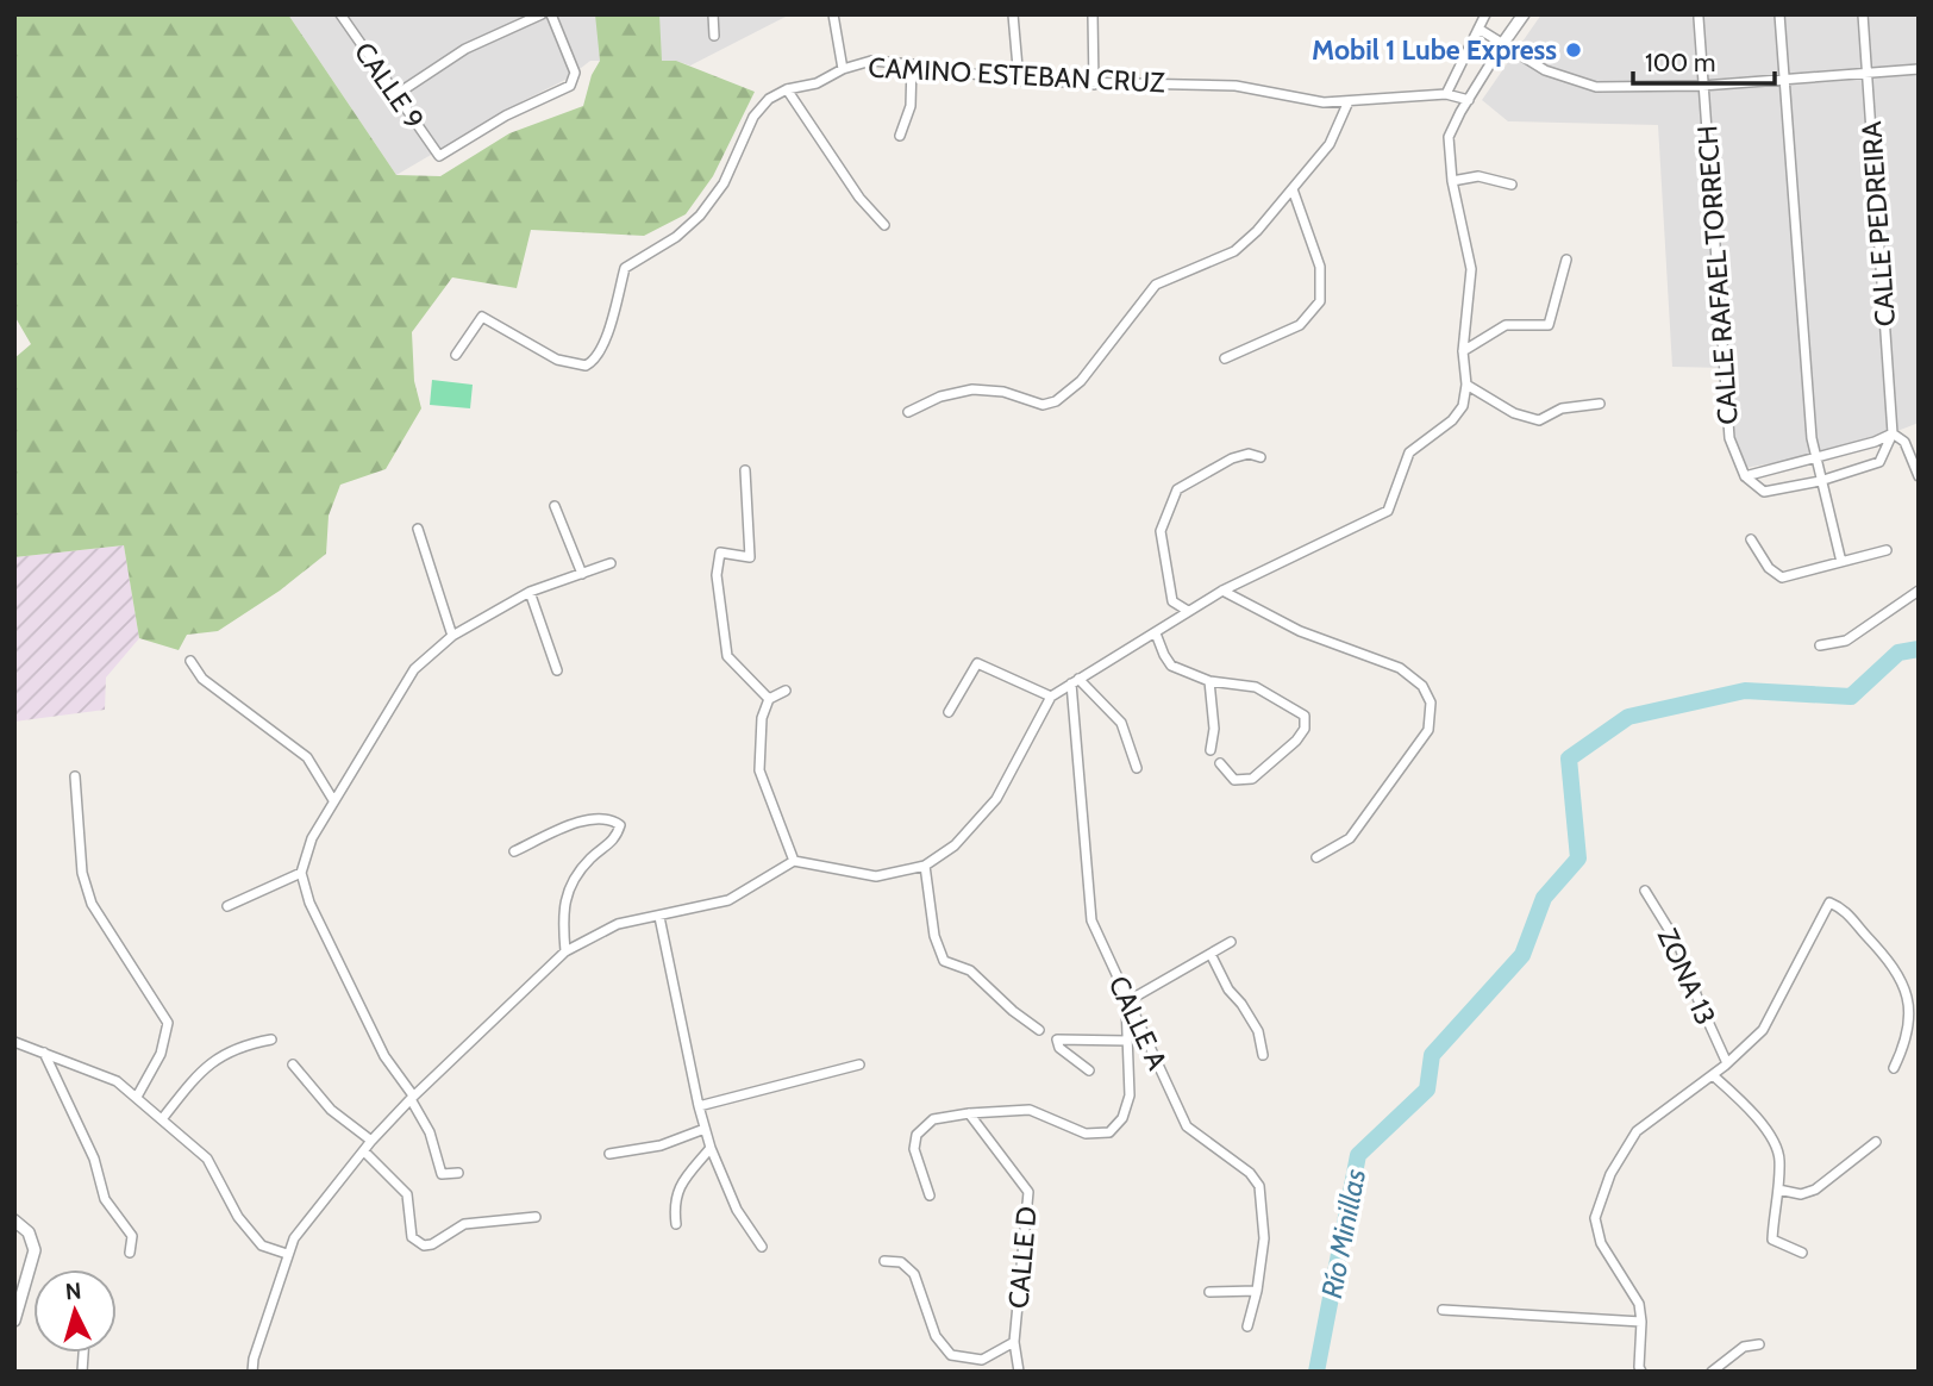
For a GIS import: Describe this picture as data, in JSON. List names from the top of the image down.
{
  "streets": {
    "street": [
      "CAMINO ESTEBAN CRUZ",
      "CALLE 9",
      "CALLE PEDREIRA",
      "CALLE RAFAEL TORRECH",
      "ZONA 13",
      "CALLE A",
      "CALLE D"
    ]
  },
  "water": ["Río Minillas"],
  "places": ["Mobil 1 Lube Express"],
  "scale_bar": "100 m",
  "north": "top"
}
